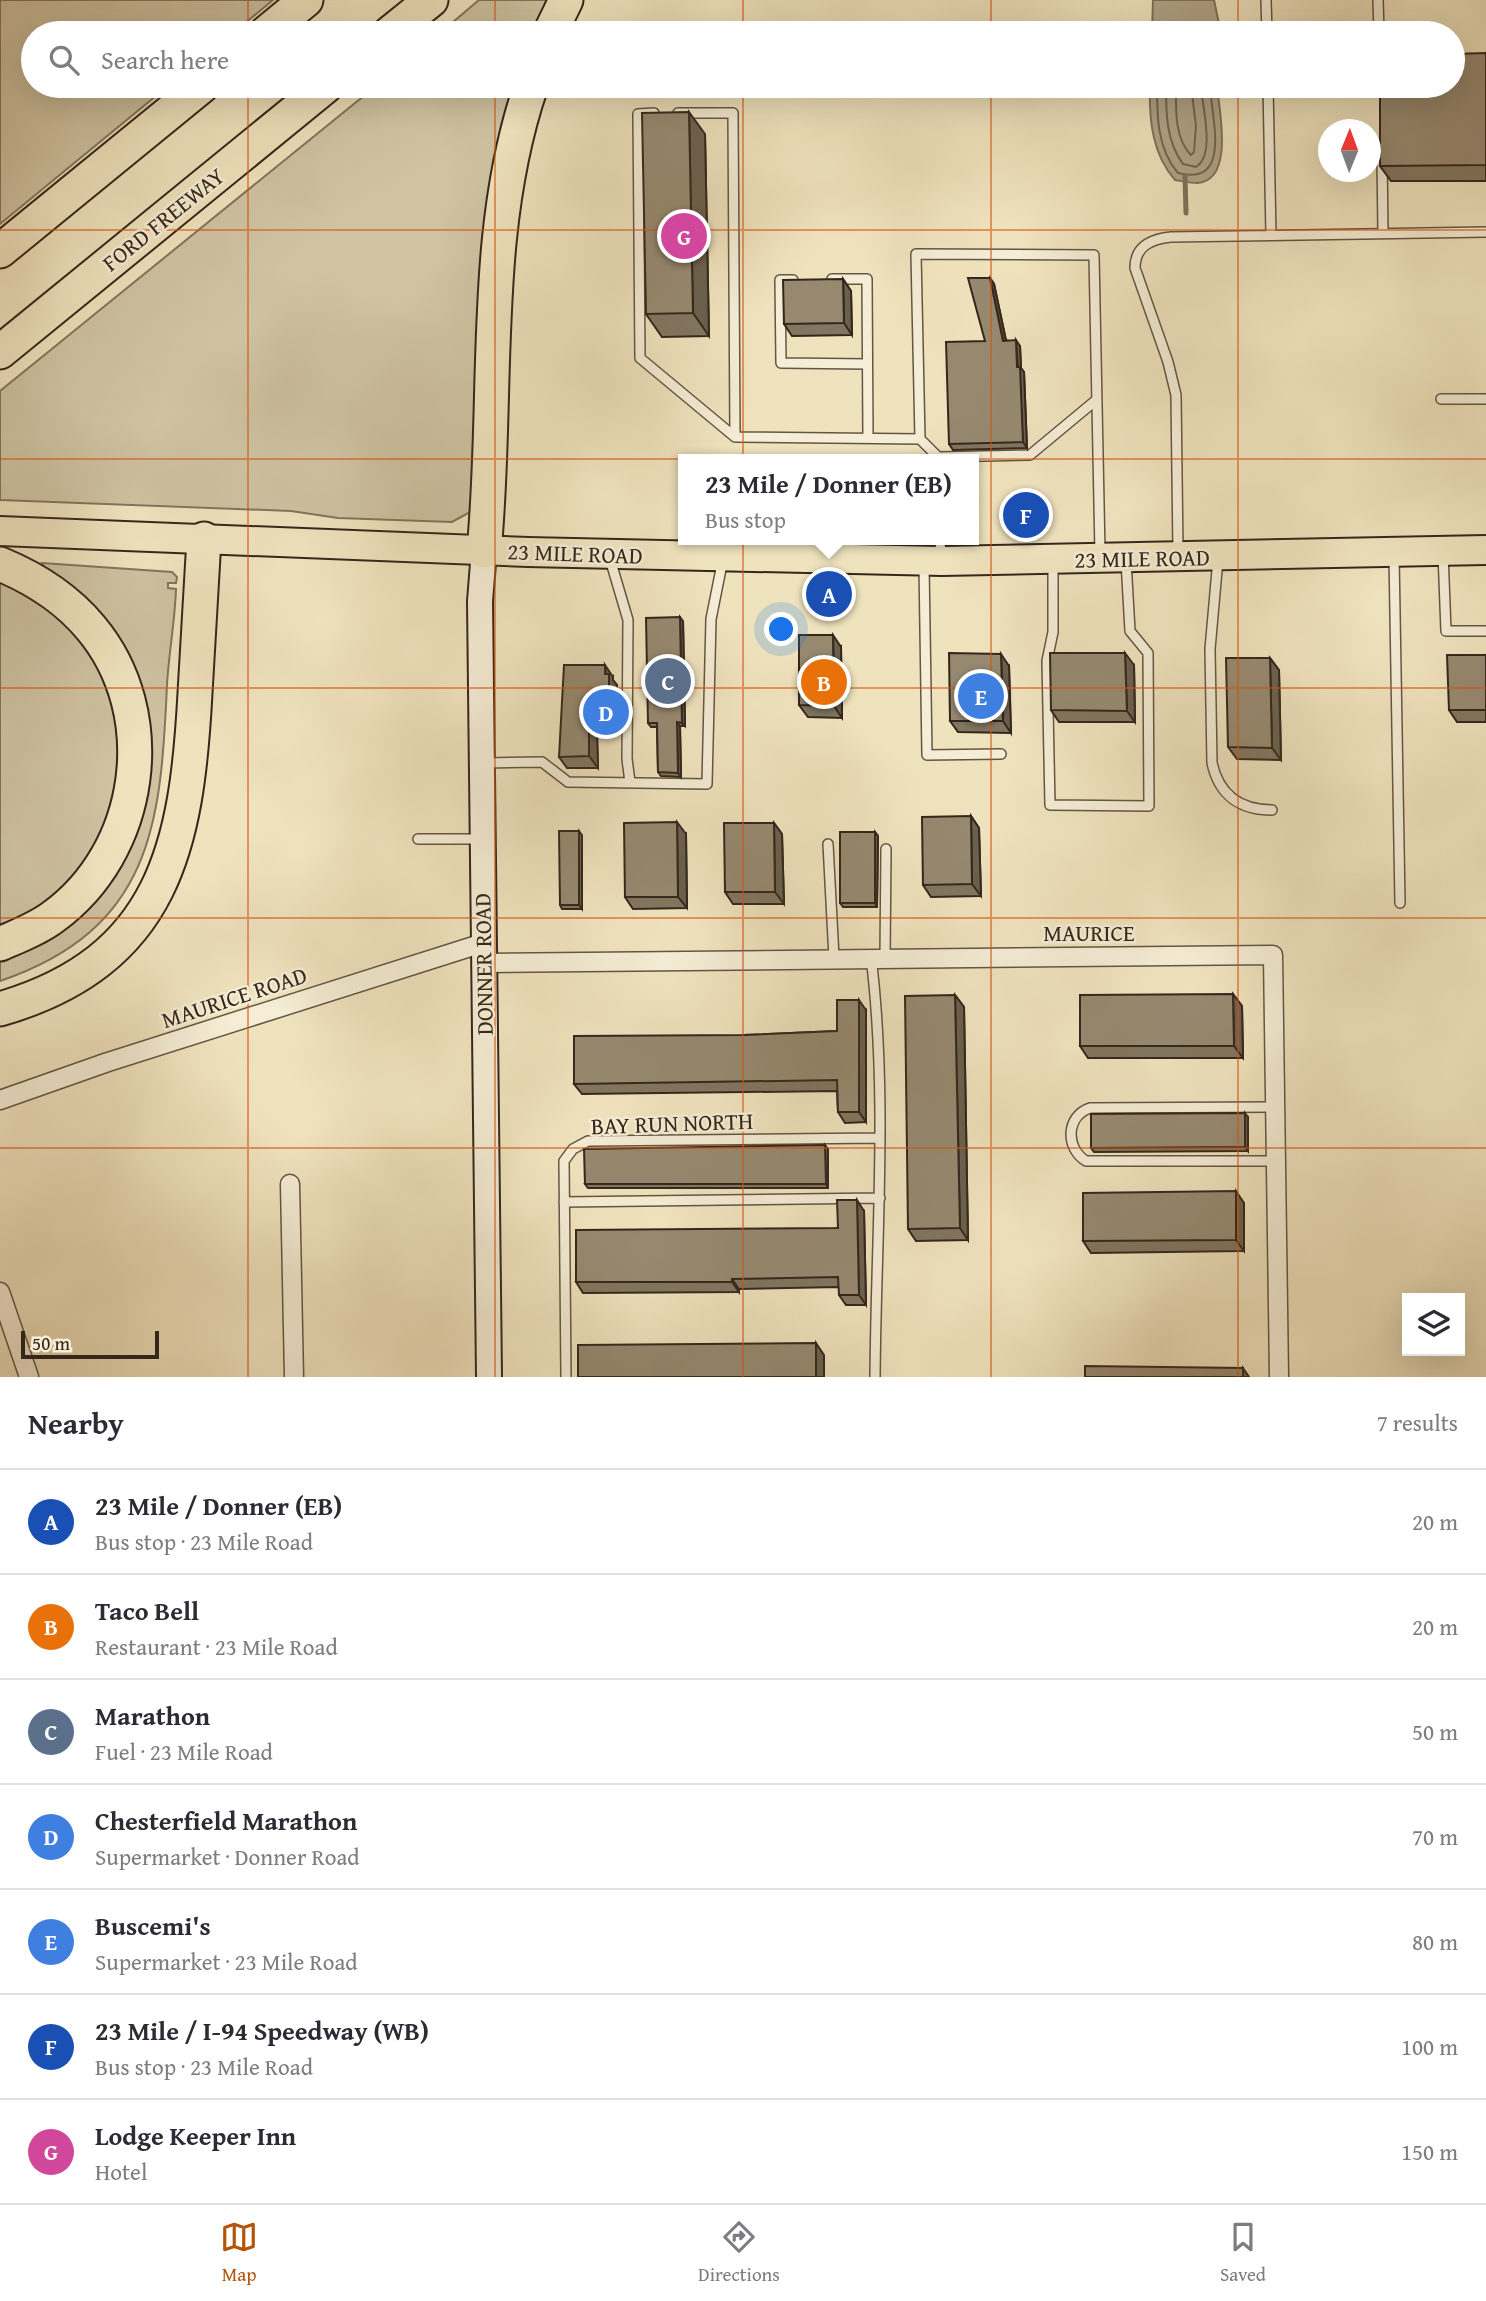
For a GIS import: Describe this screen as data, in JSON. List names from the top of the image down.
{
  "streets": {
    "highway": ["FORD FREEWAY"],
    "main road": ["23 MILE ROAD"],
    "street": ["MAURICE", "DONNER ROAD", "MAURICE ROAD"],
    "lane": ["BAY RUN NORTH"]
  },
  "crossings": [
    ["23 MILE ROAD", "DONNER ROAD"],
    ["MAURICE", "DONNER ROAD"],
    ["MAURICE", "MAURICE ROAD"],
    ["DONNER ROAD", "MAURICE ROAD"]
  ],
  "scale_bar": "50 m",
  "north": "top",
  "page": {
    "search": "Search here",
    "pins": [
      "G",
      "F",
      "A",
      "C",
      "B",
      "E",
      "D"
    ],
    "popup": ["23 Mile / Donner (EB)", "Bus stop"],
    "scale": "50 m",
    "heading": ["Nearby", "7 results"],
    "list": [
      {
        "mark": "A",
        "name": "23 Mile / Donner (EB)",
        "note": "Bus stop · 23 Mile Road",
        "value": "20 m"
      },
      {
        "mark": "B",
        "name": "Taco Bell",
        "note": "Restaurant · 23 Mile Road",
        "value": "20 m"
      },
      {
        "mark": "C",
        "name": "Marathon",
        "note": "Fuel · 23 Mile Road",
        "value": "50 m"
      },
      {
        "mark": "D",
        "name": "Chesterfield Marathon",
        "note": "Supermarket · Donner Road",
        "value": "70 m"
      },
      {
        "mark": "E",
        "name": "Buscemi's",
        "note": "Supermarket · 23 Mile Road",
        "value": "80 m"
      },
      {
        "mark": "F",
        "name": "23 Mile / I-94 Speedway (WB)",
        "note": "Bus stop · 23 Mile Road",
        "value": "100 m"
      },
      {
        "mark": "G",
        "name": "Lodge Keeper Inn",
        "note": "Hotel",
        "value": "150 m"
      }
    ],
    "nav": ["Map", "Directions", "Saved"]
  }
}
